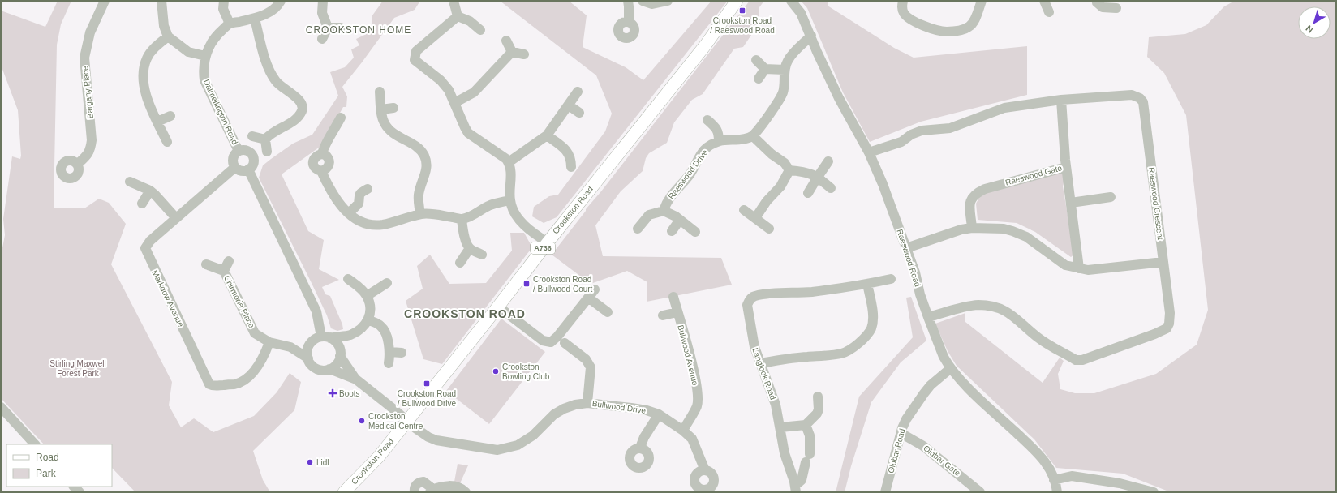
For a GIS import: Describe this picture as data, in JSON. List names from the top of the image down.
{
  "streets": {
    "main road": ["Crookston Road", "A736"],
    "street": [
      "Bargany Place",
      "Dalmellington Road",
      "Raeswood Drive",
      "Raeswood Gate",
      "Raeswood Crescent",
      "Raeswood Road",
      "Markdow Avenue",
      "Chirmorie Place",
      "Bullwood Avenue",
      "Langlook Road",
      "Bullwood Drive",
      "Oldbar Road",
      "Oldbar Gate"
    ]
  },
  "crossings": [
    ["Dalmellington Road", "Markdow Avenue"],
    ["Raeswood Crescent", "Raeswood Road"],
    ["Crookston Road", "Bullwood Drive"],
    ["Raeswood Road", "Oldbar Road"],
    ["Markdow Avenue", "Chirmorie Place"],
    ["Bullwood Avenue", "Bullwood Drive"],
    ["Oldbar Road", "Oldbar Gate"]
  ],
  "districts": ["CROOKSTON HOME", "CROOKSTON ROAD"],
  "parks": ["Stirling Maxwell Forest Park"],
  "places": {
    "transit": ["Crookston Road / Raeswood Road", "Crookston Road / Bullwood Court", "Crookston Road / Bullwood Drive"],
    "other": ["Crookston Bowling Club", "Crookston Medical Centre", "Lidl"],
    "health": ["Boots"]
  },
  "legend": ["Road", "Park"],
  "north": "bottom left"
}
